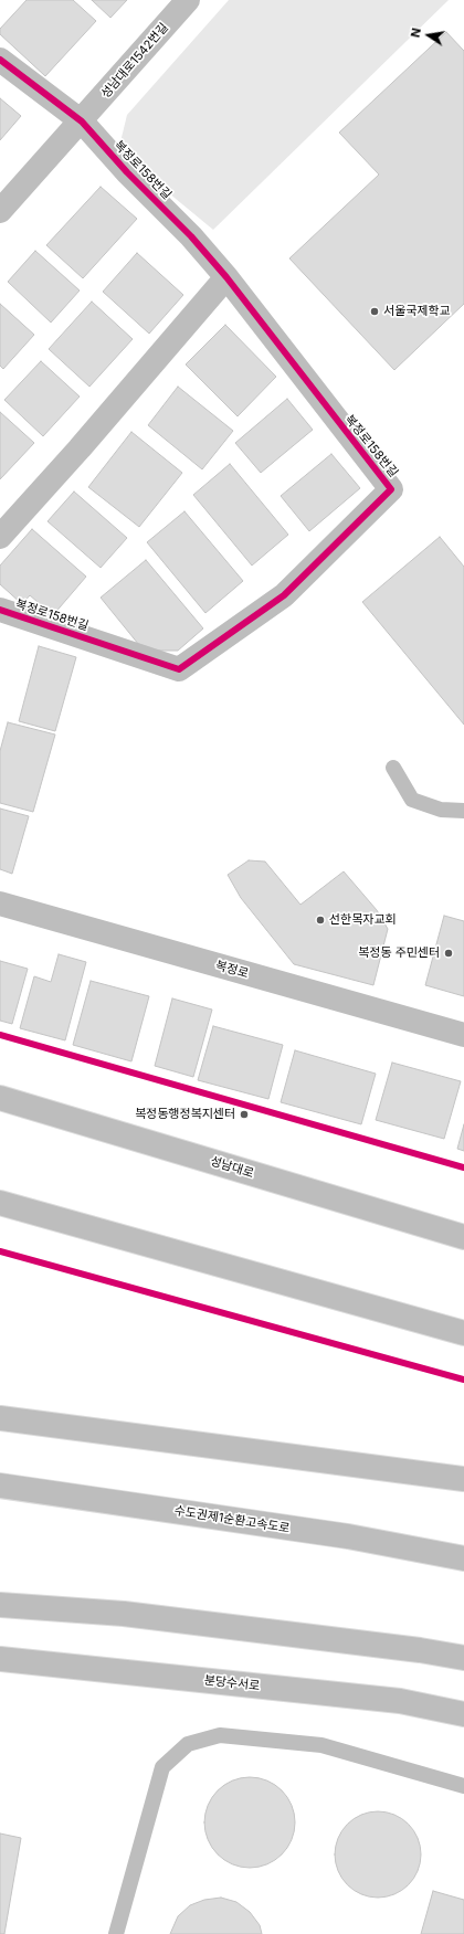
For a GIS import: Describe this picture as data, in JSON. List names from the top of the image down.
{
  "streets": {
    "main road": [
      "성남대로1542번길",
      "복정로158번길",
      "복정로",
      "성남대로",
      "수도권제1순환고속도로",
      "분당수서로"
    ]
  },
  "crossings": [
    ["성남대로1542번길", "복정로158번길"]
  ],
  "places": [
    "서울국제학교",
    "선한목자교회",
    "복정동 주민센터",
    "복정동행정복지센터"
  ],
  "north": "left"
}
